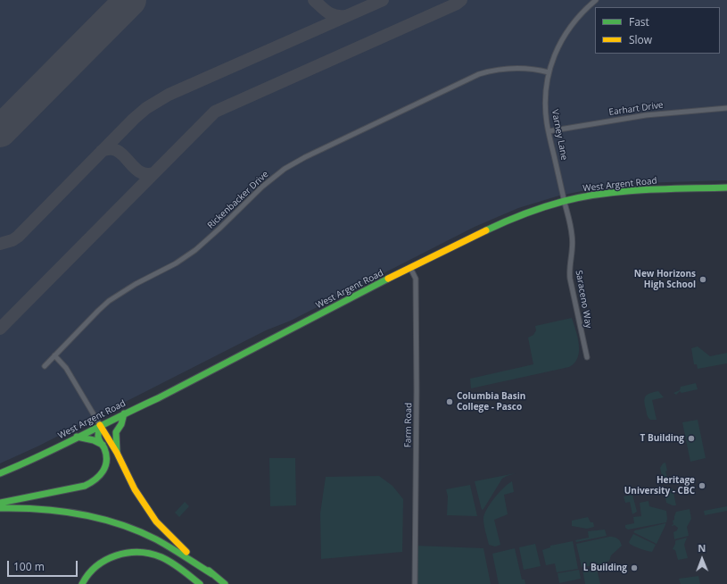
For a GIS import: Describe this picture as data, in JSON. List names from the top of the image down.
{
  "streets": {
    "main road": ["West Argent Road"],
    "street": [
      "Earhart Drive",
      "Varney Lane",
      "Rickenbacker Drive",
      "Saraceno Way",
      "Farm Road"
    ]
  },
  "crossings": [
    ["Earhart Drive", "Varney Lane"],
    ["Varney Lane", "West Argent Road"],
    ["Varney Lane", "Rickenbacker Drive"],
    ["Varney Lane", "Saraceno Way"],
    ["West Argent Road", "Saraceno Way"],
    ["West Argent Road", "Farm Road"]
  ],
  "places": [
    "New Horizons High School",
    "Columbia Basin College - Pasco",
    "T Building",
    "Heritage University - CBC",
    "L Building"
  ],
  "legend": ["Fast", "Slow"],
  "scale_bar": "100 m",
  "north": "top"
}
